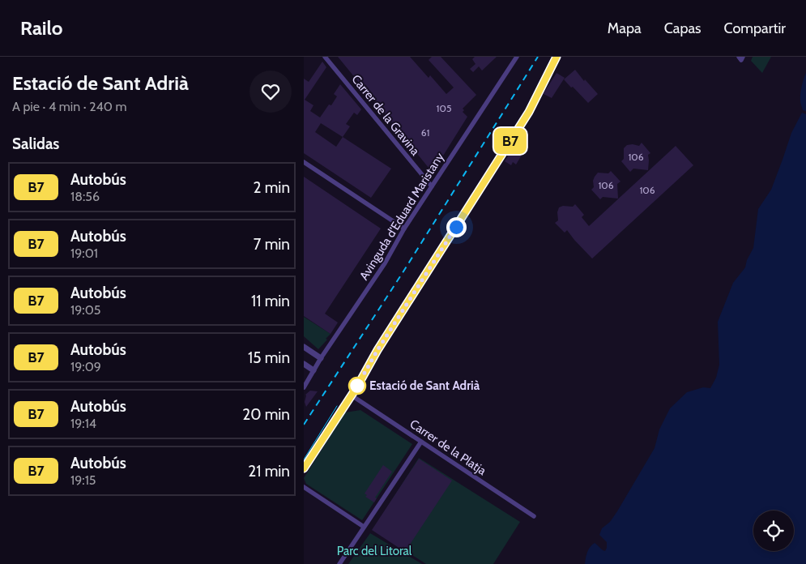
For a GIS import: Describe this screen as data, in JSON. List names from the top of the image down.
{
  "streets": {
    "street": ["Carrer de la Gravina", "Avinguda d'Eduard Maristany", "Carrer de la Platja"]
  },
  "crossings": [
    ["Carrer de la Gravina", "Avinguda d'Eduard Maristany"]
  ],
  "parks": ["Parc del Litoral"],
  "places": ["Estació de Sant Adrià"],
  "lines": ["bus line B7"],
  "house_numbers": [
    "105",
    "61",
    "106",
    "106",
    "106"
  ],
  "page": {
    "header": "Railo",
    "nav": ["Mapa", "Capas", "Compartir"],
    "heading": [
      ["Estació de Sant Adrià", "A pie · 4 min · 240 m"],
      "Salidas"
    ],
    "on_map": "B7",
    "list": [
      {
        "mark": "B7",
        "name": "Autobús",
        "note": "18:56",
        "value": "2 min"
      },
      {
        "mark": "B7",
        "name": "Autobús",
        "note": "19:01",
        "value": "7 min"
      },
      {
        "mark": "B7",
        "name": "Autobús",
        "note": "19:05",
        "value": "11 min"
      },
      {
        "mark": "B7",
        "name": "Autobús",
        "note": "19:09",
        "value": "15 min"
      },
      {
        "mark": "B7",
        "name": "Autobús",
        "note": "19:14",
        "value": "20 min"
      },
      {
        "mark": "B7",
        "name": "Autobús",
        "note": "19:15",
        "value": "21 min"
      }
    ]
  }
}
